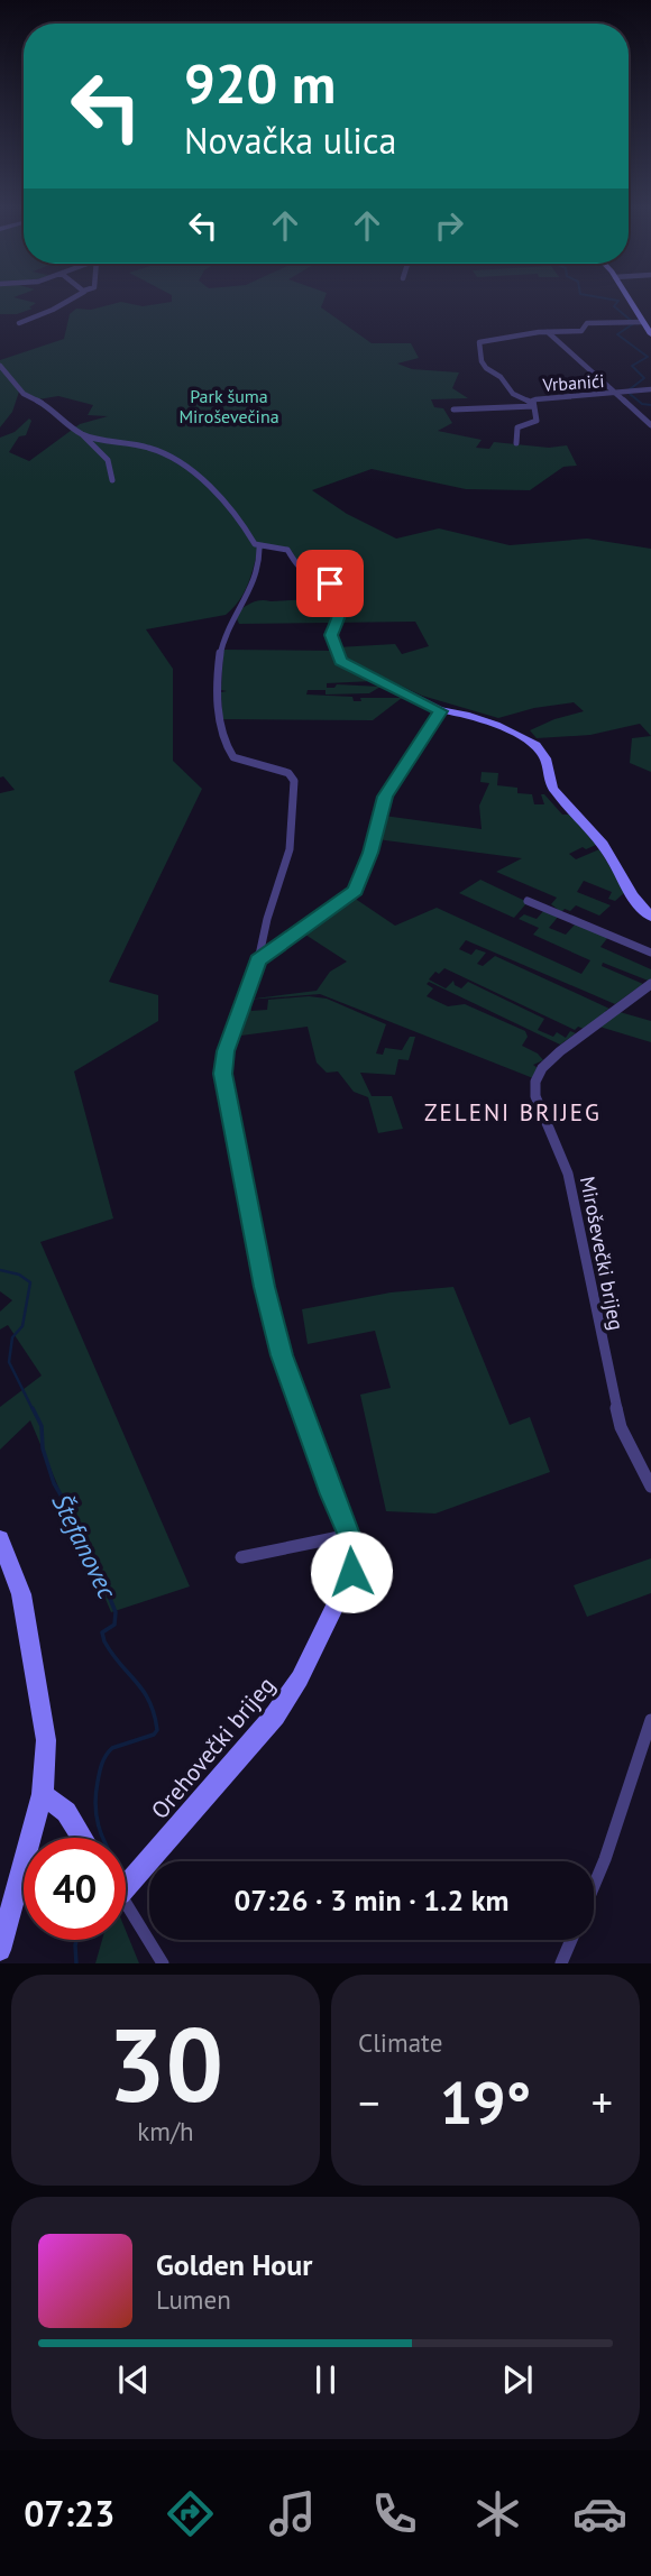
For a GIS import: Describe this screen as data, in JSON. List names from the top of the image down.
{
  "streets": {
    "street": ["Vrbanići", "Miroševečki brijeg", "Orehovečki brijeg"]
  },
  "districts": ["ZELENI BRIJEG"],
  "water": ["Štefanovec"],
  "parks": ["Park šuma Miroševečina"],
  "page": {
    "turn": ["920 m", "Novačka ulica"],
    "limit": "40",
    "trip": "07:26 · 3 min · 1.2 km",
    "tile": [
      ["30", "km/h"],
      "Climate"
    ],
    "heat": ["−", "19°", "+"],
    "song": ["Golden Hour", "Lumen"],
    "tabs": "07:23"
  }
}
